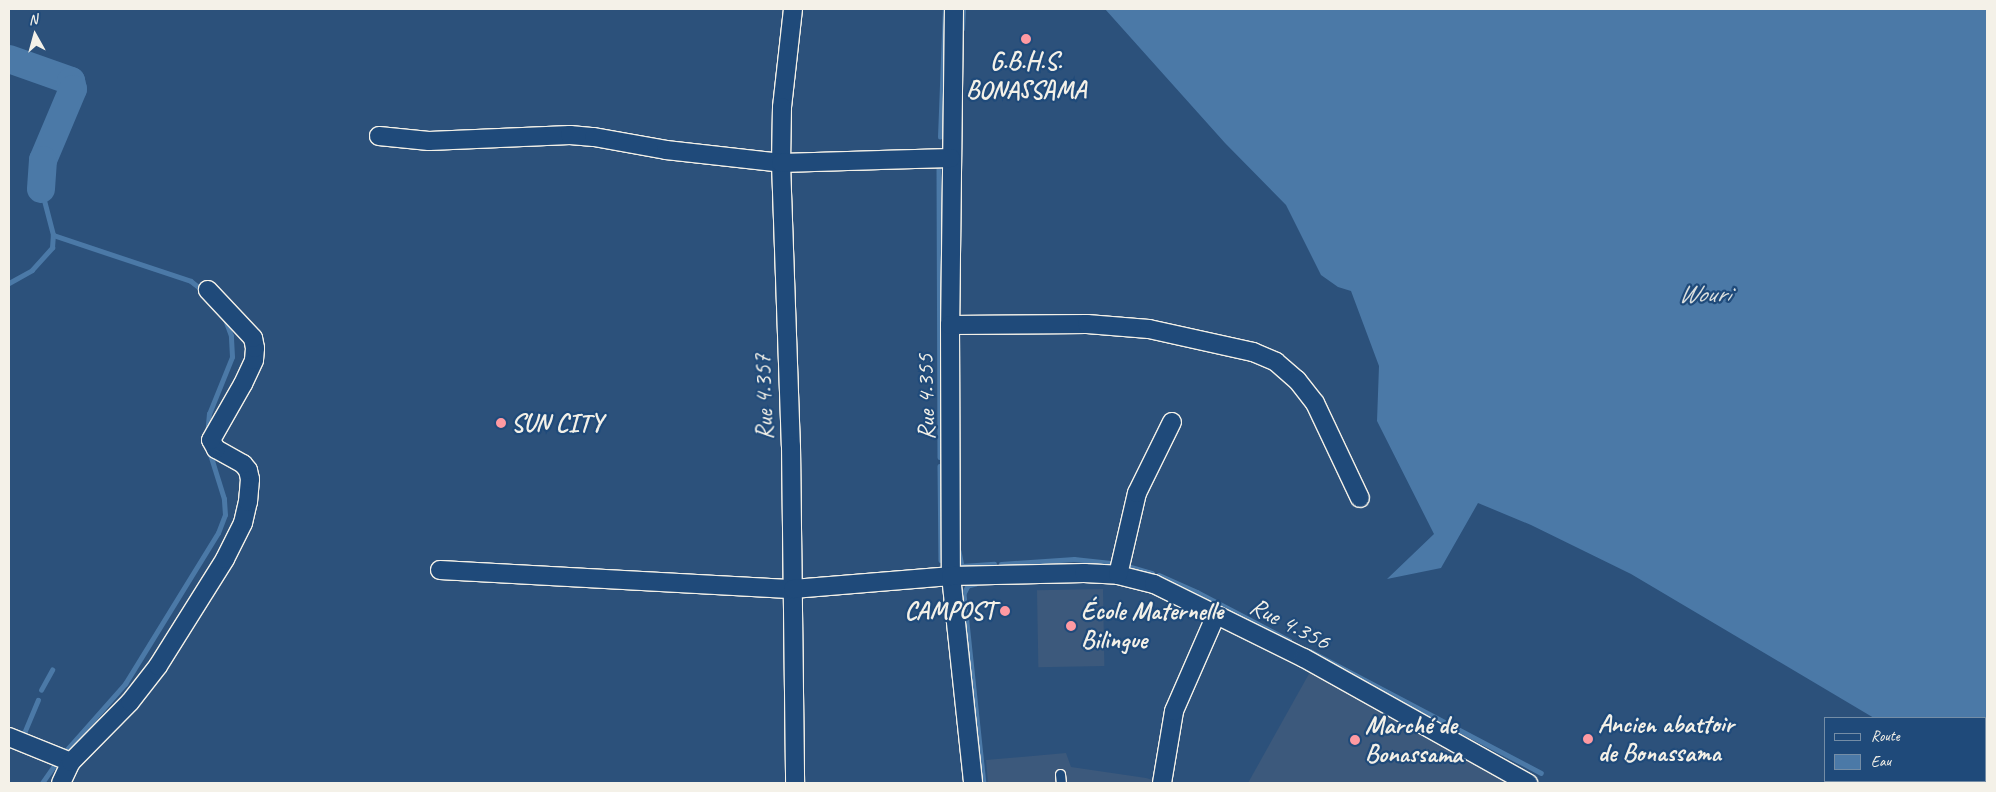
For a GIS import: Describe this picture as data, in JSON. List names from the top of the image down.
{
  "streets": {
    "street": ["Rue 4.357", "Rue 4.355", "Rue 4.356"]
  },
  "crossings": [
    ["Rue 4.357", "Rue 4.356"],
    ["Rue 4.355", "Rue 4.356"]
  ],
  "water": ["Wouri"],
  "places": [
    "G.B.H.S. BONASSAMA",
    "SUN CITY",
    "CAMPOST",
    "École Maternelle Bilingue",
    "Ancien abattoir de Bonassama",
    "Marché de Bonassama"
  ],
  "legend": ["Route", "Eau"],
  "north": "top"
}
